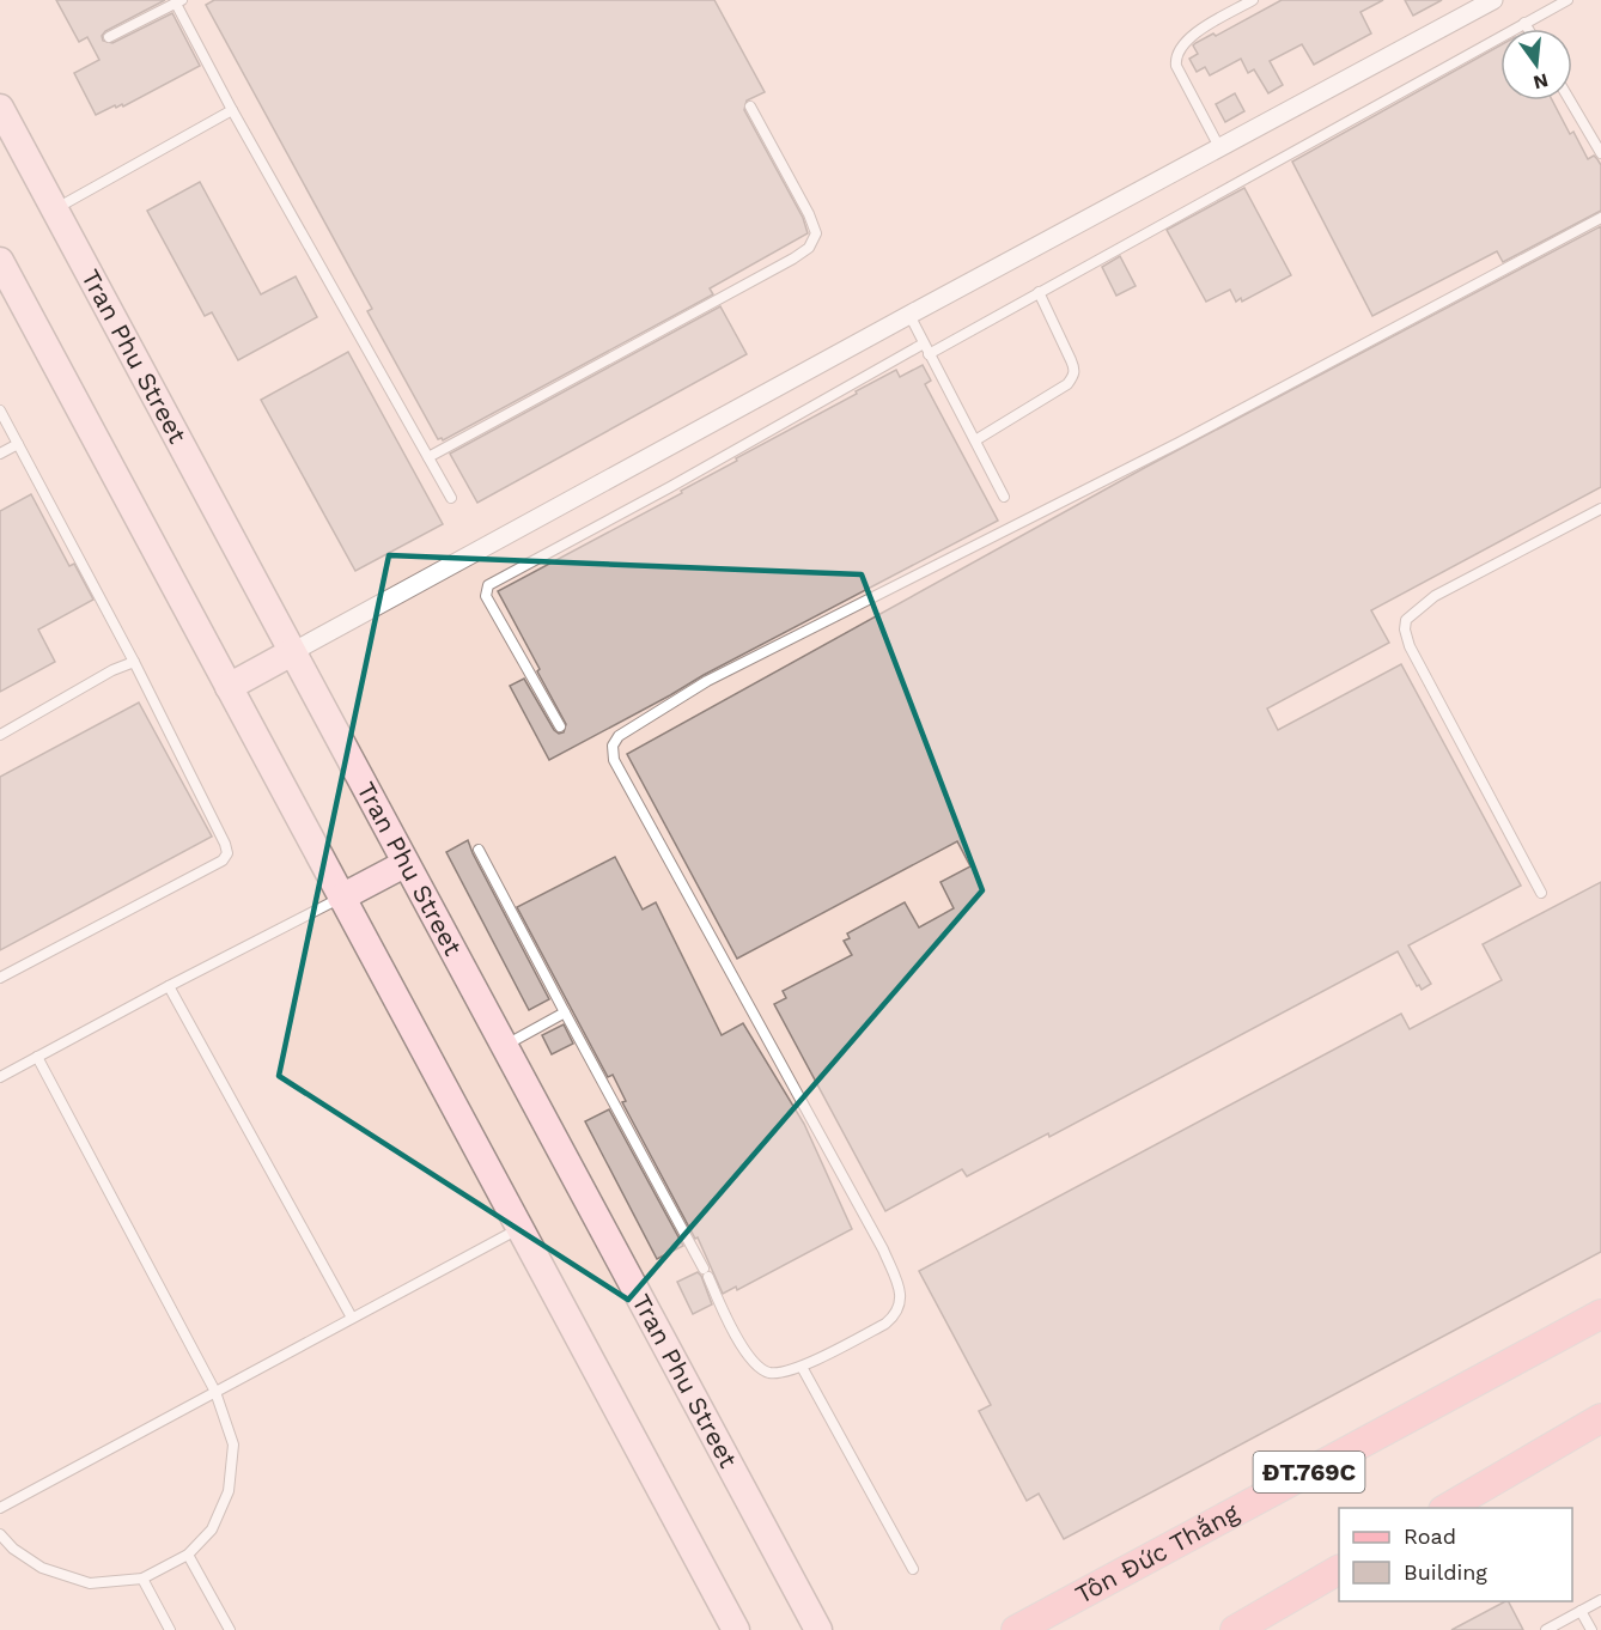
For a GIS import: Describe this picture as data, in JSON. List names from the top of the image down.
{
  "streets": {
    "main road": ["Tran Phu Street", "ĐT.769C", "Tôn Đức Thắng"]
  },
  "legend": ["Road", "Building"],
  "north": "bottom"
}
